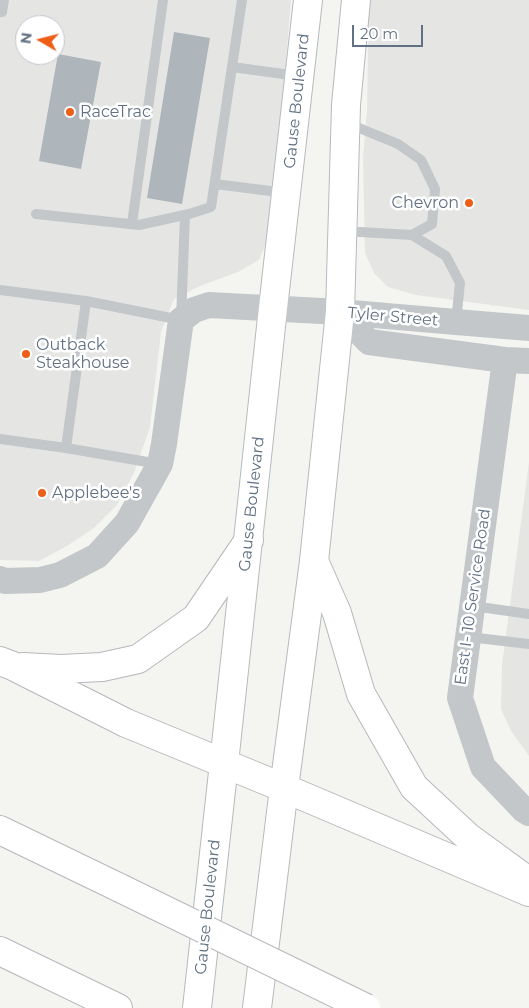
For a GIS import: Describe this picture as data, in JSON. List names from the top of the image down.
{
  "streets": {
    "main road": ["Gause Boulevard"],
    "street": ["Tyler Street", "East I- 10 Service Road"]
  },
  "crossings": [
    ["Tyler Street", "East I- 10 Service Road"]
  ],
  "places": [
    "RaceTrac",
    "Chevron",
    "Outback Steakhouse",
    "Applebee's"
  ],
  "scale_bar": "20 m",
  "north": "left"
}
